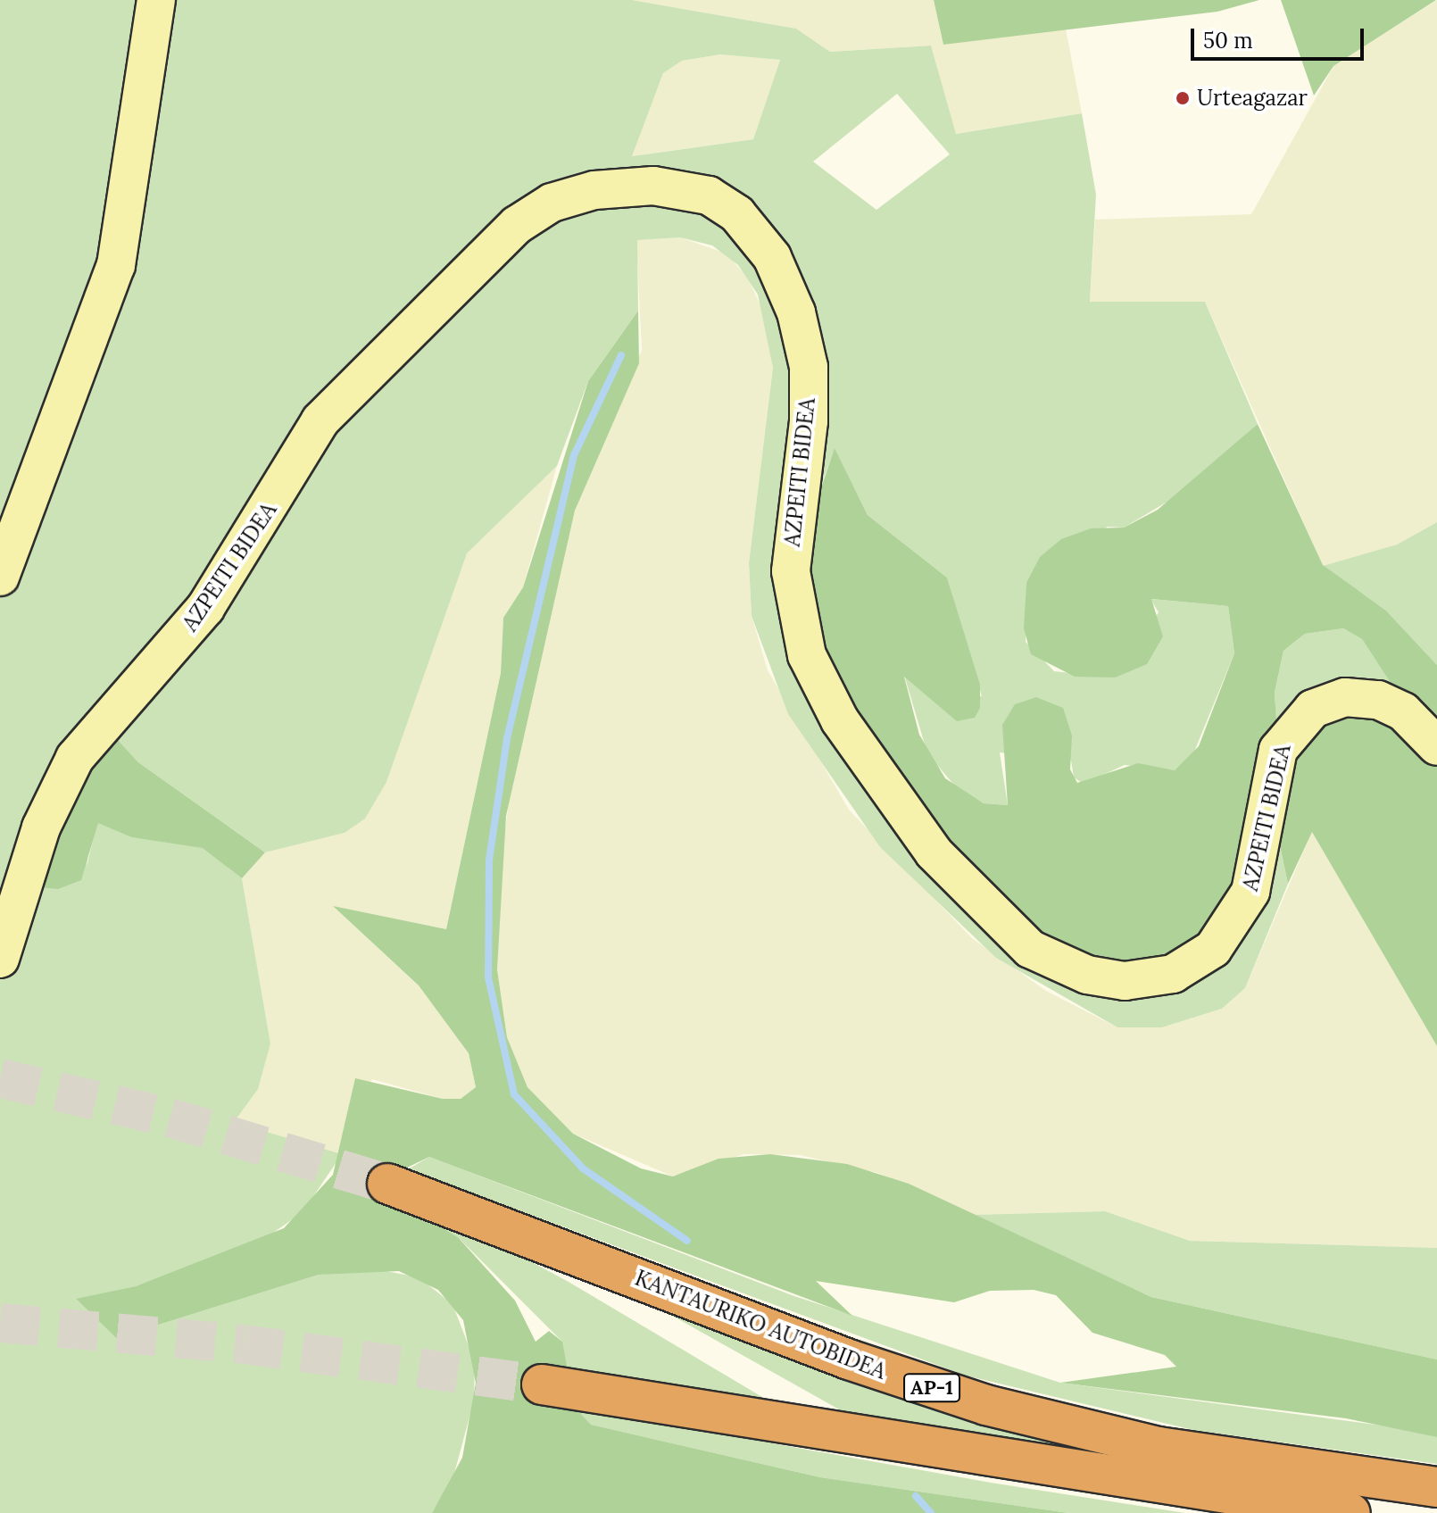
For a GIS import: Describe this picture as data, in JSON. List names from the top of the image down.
{
  "streets": {
    "highway": ["KANTAURIKO AUTOBIDEA", "AP-1"],
    "main road": ["AZPEITI BIDEA"]
  },
  "places": ["Urteagazar"],
  "scale_bar": "50 m"
}
